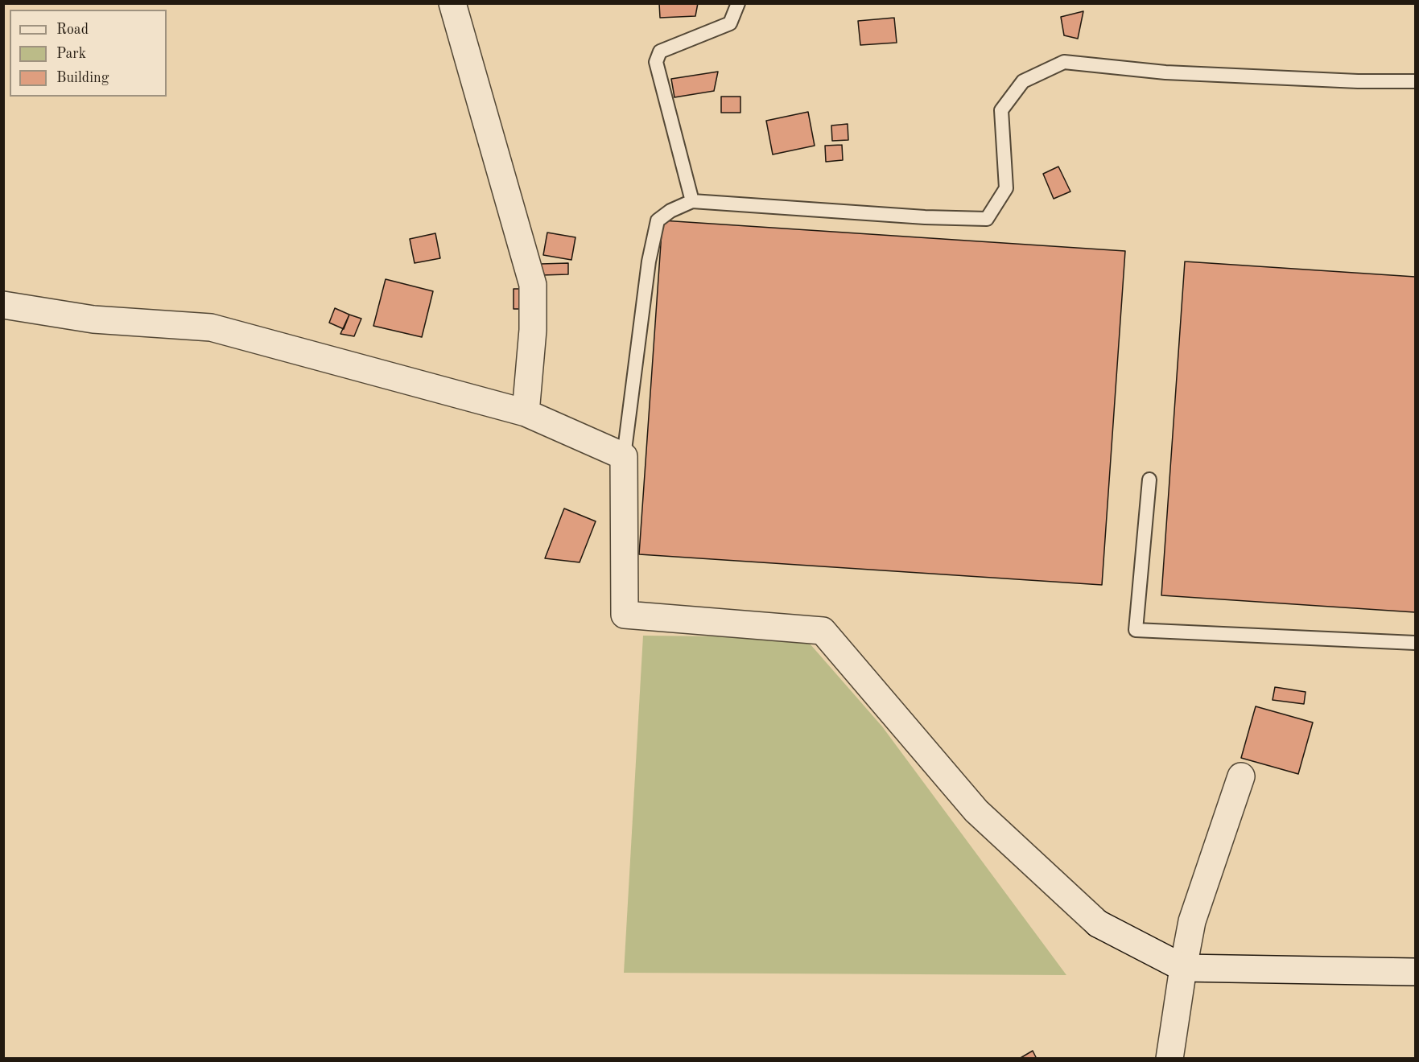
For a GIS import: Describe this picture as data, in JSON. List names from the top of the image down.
{
  "legend": ["Road", "Park", "Building"]
}
